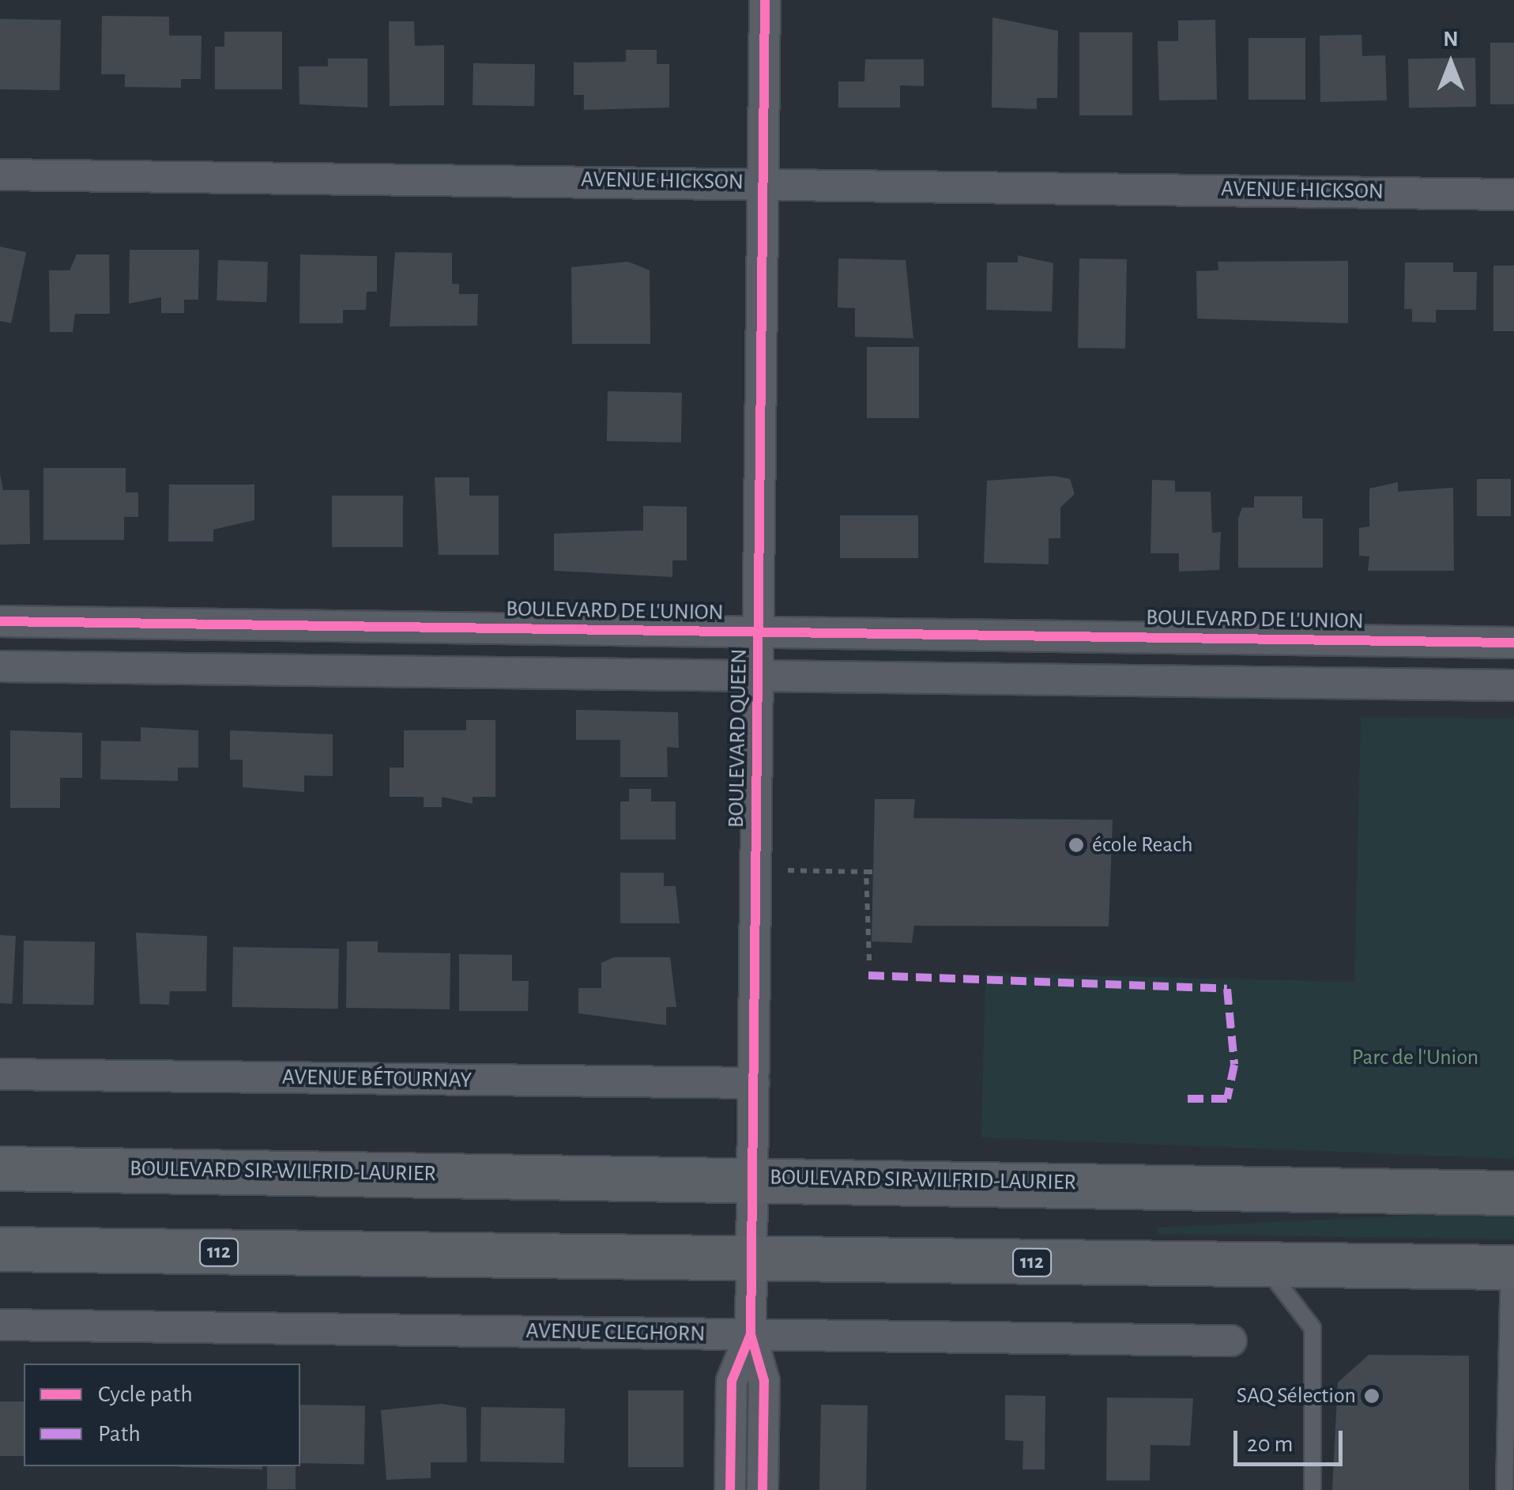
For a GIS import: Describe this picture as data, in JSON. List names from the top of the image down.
{
  "streets": {
    "main road": ["BOULEVARD SIR-WILFRID-LAURIER", "112"],
    "street": [
      "AVENUE HICKSON",
      "BOULEVARD DE L'UNION",
      "BOULEVARD QUEEN",
      "AVENUE BÉTOURNAY",
      "AVENUE CLEGHORN"
    ]
  },
  "crossings": [
    ["AVENUE HICKSON", "BOULEVARD QUEEN"],
    ["BOULEVARD DE L'UNION", "BOULEVARD QUEEN"],
    ["BOULEVARD QUEEN", "AVENUE BÉTOURNAY"],
    ["BOULEVARD QUEEN", "BOULEVARD SIR-WILFRID-LAURIER"],
    ["BOULEVARD QUEEN", "112"],
    ["BOULEVARD QUEEN", "AVENUE CLEGHORN"]
  ],
  "parks": ["Parc de l'Union"],
  "places": ["école Reach", "SAQ Sélection"],
  "legend": ["Cycle path", "Path"],
  "scale_bar": "20 m",
  "north": "top"
}
